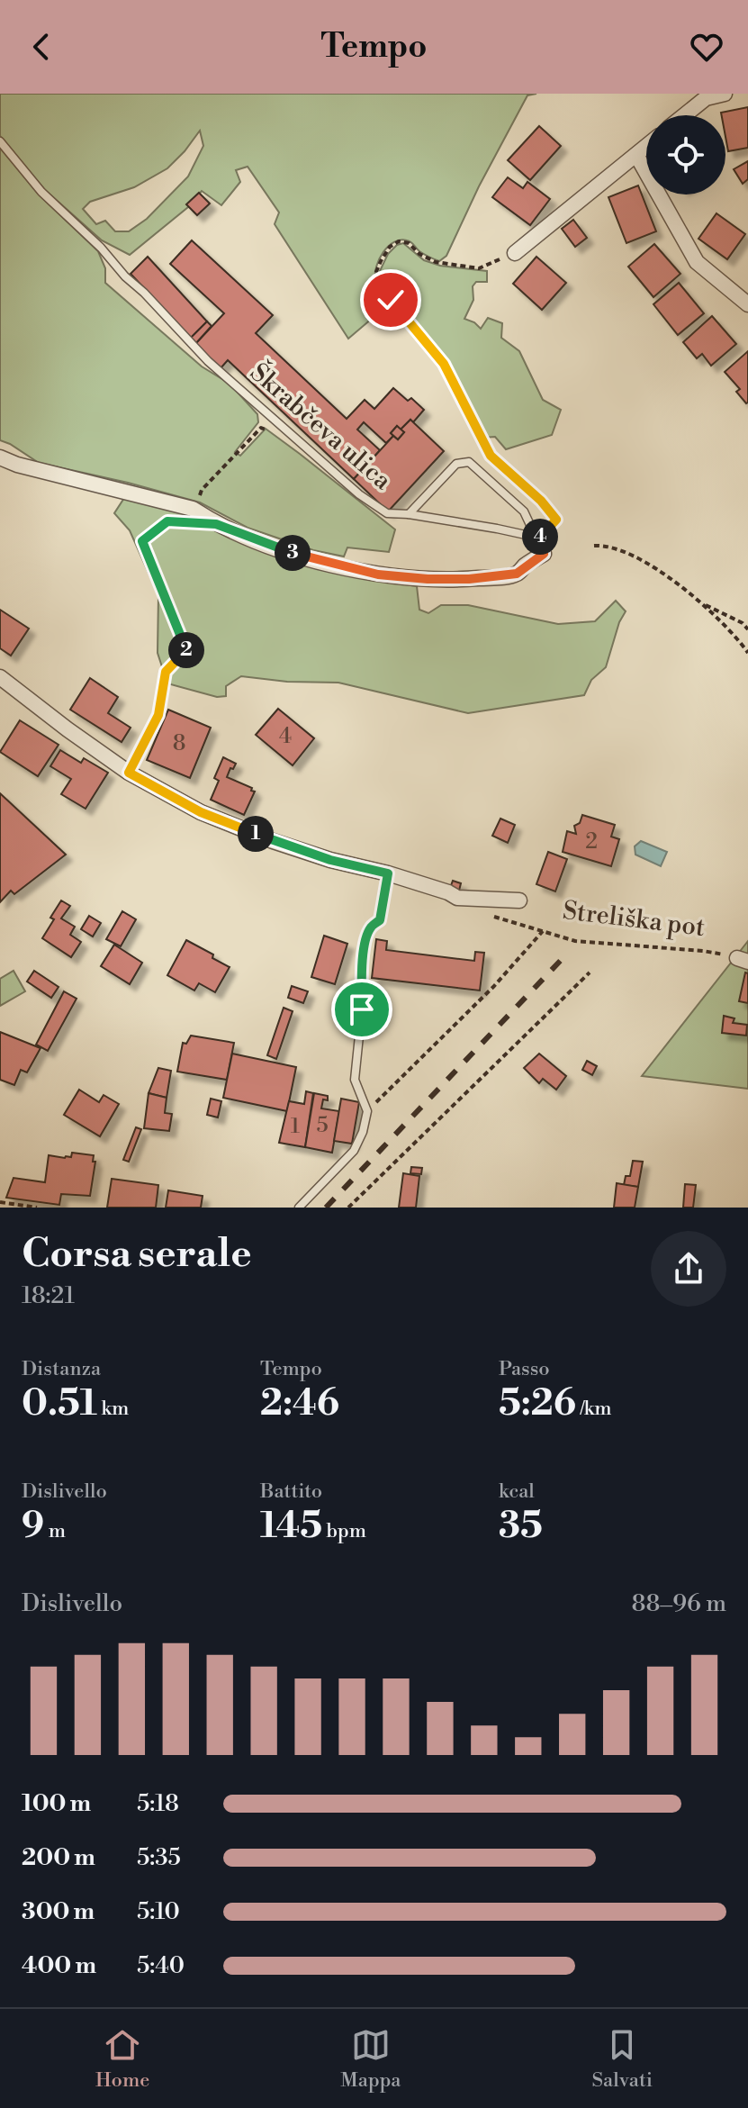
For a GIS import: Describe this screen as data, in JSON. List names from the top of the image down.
{
  "streets": {
    "lane": ["Škrabčeva ulica"],
    "path": ["Streliška pot"]
  },
  "house_numbers": [
    "4",
    "8",
    "2",
    "5",
    "1"
  ],
  "page": {
    "header": "Tempo",
    "pins": [
      "4",
      "3",
      "2",
      "1"
    ],
    "heading": ["Corsa serale", "18:21"],
    "stats": [
      ["Distanza", "0.51 km"],
      ["Tempo", "2:46"],
      ["Passo", "5:26 /km"],
      ["Dislivello", "9 m"],
      ["Battito", "145 bpm"],
      ["kcal", "35"]
    ],
    "chart": ["Dislivello", "88–96 m"],
    "list": [
      {
        "name": "100 m",
        "note": "5:18"
      },
      {
        "name": "200 m",
        "note": "5:35"
      },
      {
        "name": "300 m",
        "note": "5:10"
      },
      {
        "name": "400 m",
        "note": "5:40"
      }
    ],
    "tabs": ["Home", "Mappa", "Salvati"]
  }
}
